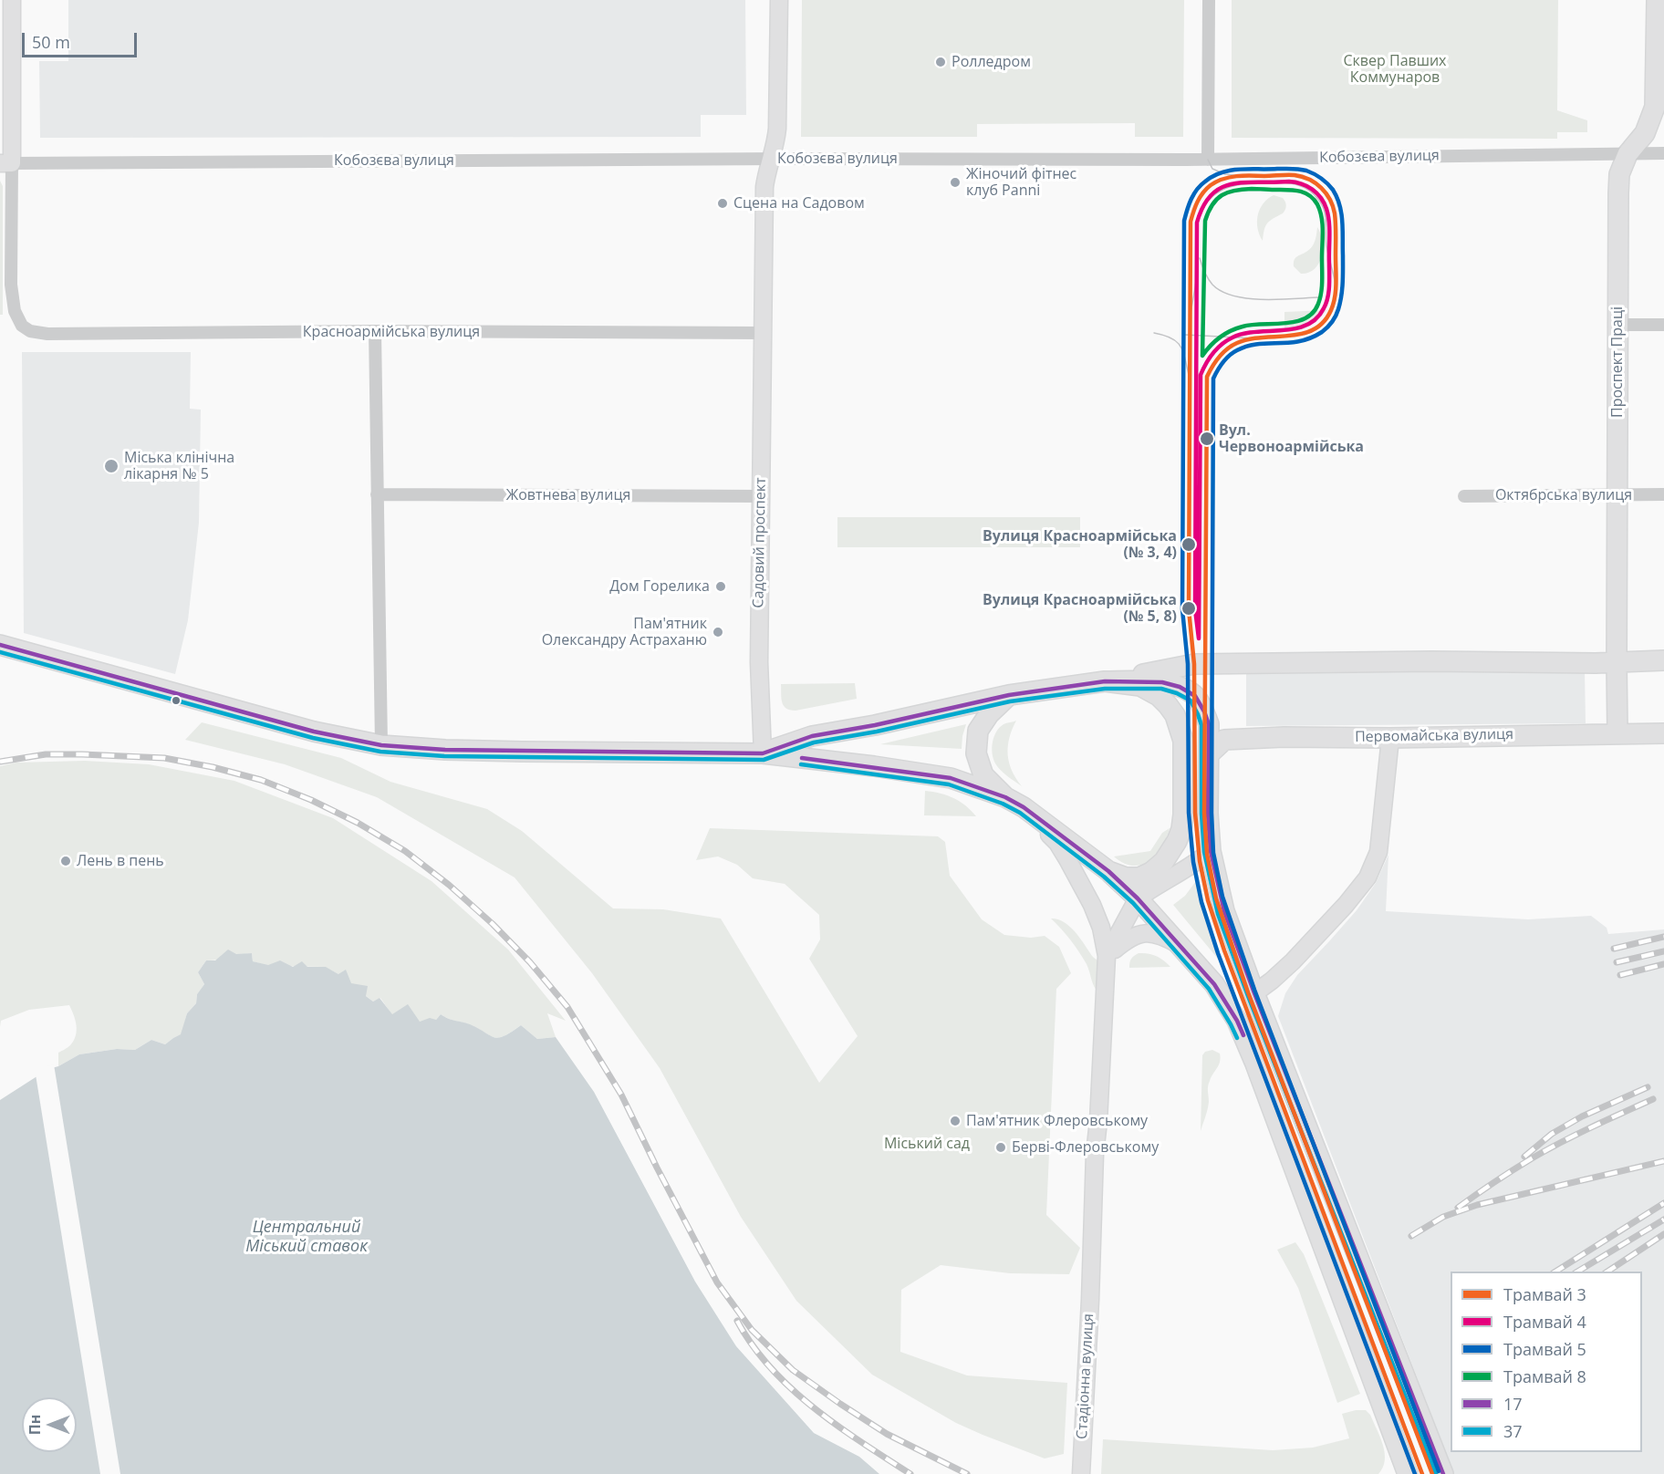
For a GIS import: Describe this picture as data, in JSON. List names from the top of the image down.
{
  "streets": {
    "main road": ["Проспект Праці", "Первомайська вулиця"],
    "street": [
      "Кобозєва вулиця",
      "Красноармійська вулиця",
      "Жовтнева вулиця",
      "Октябрська вулиця",
      "Садовий проспект",
      "Стадіонна вулиця"
    ]
  },
  "crossings": [
    ["Кобозєва вулиця", "Красноармійська вулиця"],
    ["Кобозєва вулиця", "Проспект Праці"],
    ["Кобозєва вулиця", "Садовий проспект"],
    ["Красноармійська вулиця", "Садовий проспект"],
    ["Проспект Праці", "Октябрська вулиця"],
    ["Проспект Праці", "Первомайська вулиця"],
    ["Жовтнева вулиця", "Садовий проспект"]
  ],
  "water": ["Центральний Міський ставок"],
  "parks": ["Сквер Павших Коммунаров", "Міський сад"],
  "places": [
    "Ролледром",
    "Жіночий фітнес клуб Panni",
    "Сцена на Садовом",
    "Вул. Червоноармійська",
    "Міська клінічна лікарня № 5",
    "Вулиця Красноармійська (№ 3, 4)",
    "Дом Горелика",
    "Вулиця Красноармійська (№ 5, 8)",
    "Пам'ятник Олександру Астраханю",
    "Лень в пень",
    "Пам'ятник Флеровському",
    "Берві-Флеровському"
  ],
  "lines": [
    "tram line 5",
    "tram line 3",
    "tram line 4",
    "tram line 8",
    "transit line 17",
    "transit line 37"
  ],
  "legend": [
    "Трамвай 3",
    "Трамвай 4",
    "Трамвай 5",
    "Трамвай 8",
    "17",
    "37"
  ],
  "scale_bar": "50 m",
  "north": "left"
}
